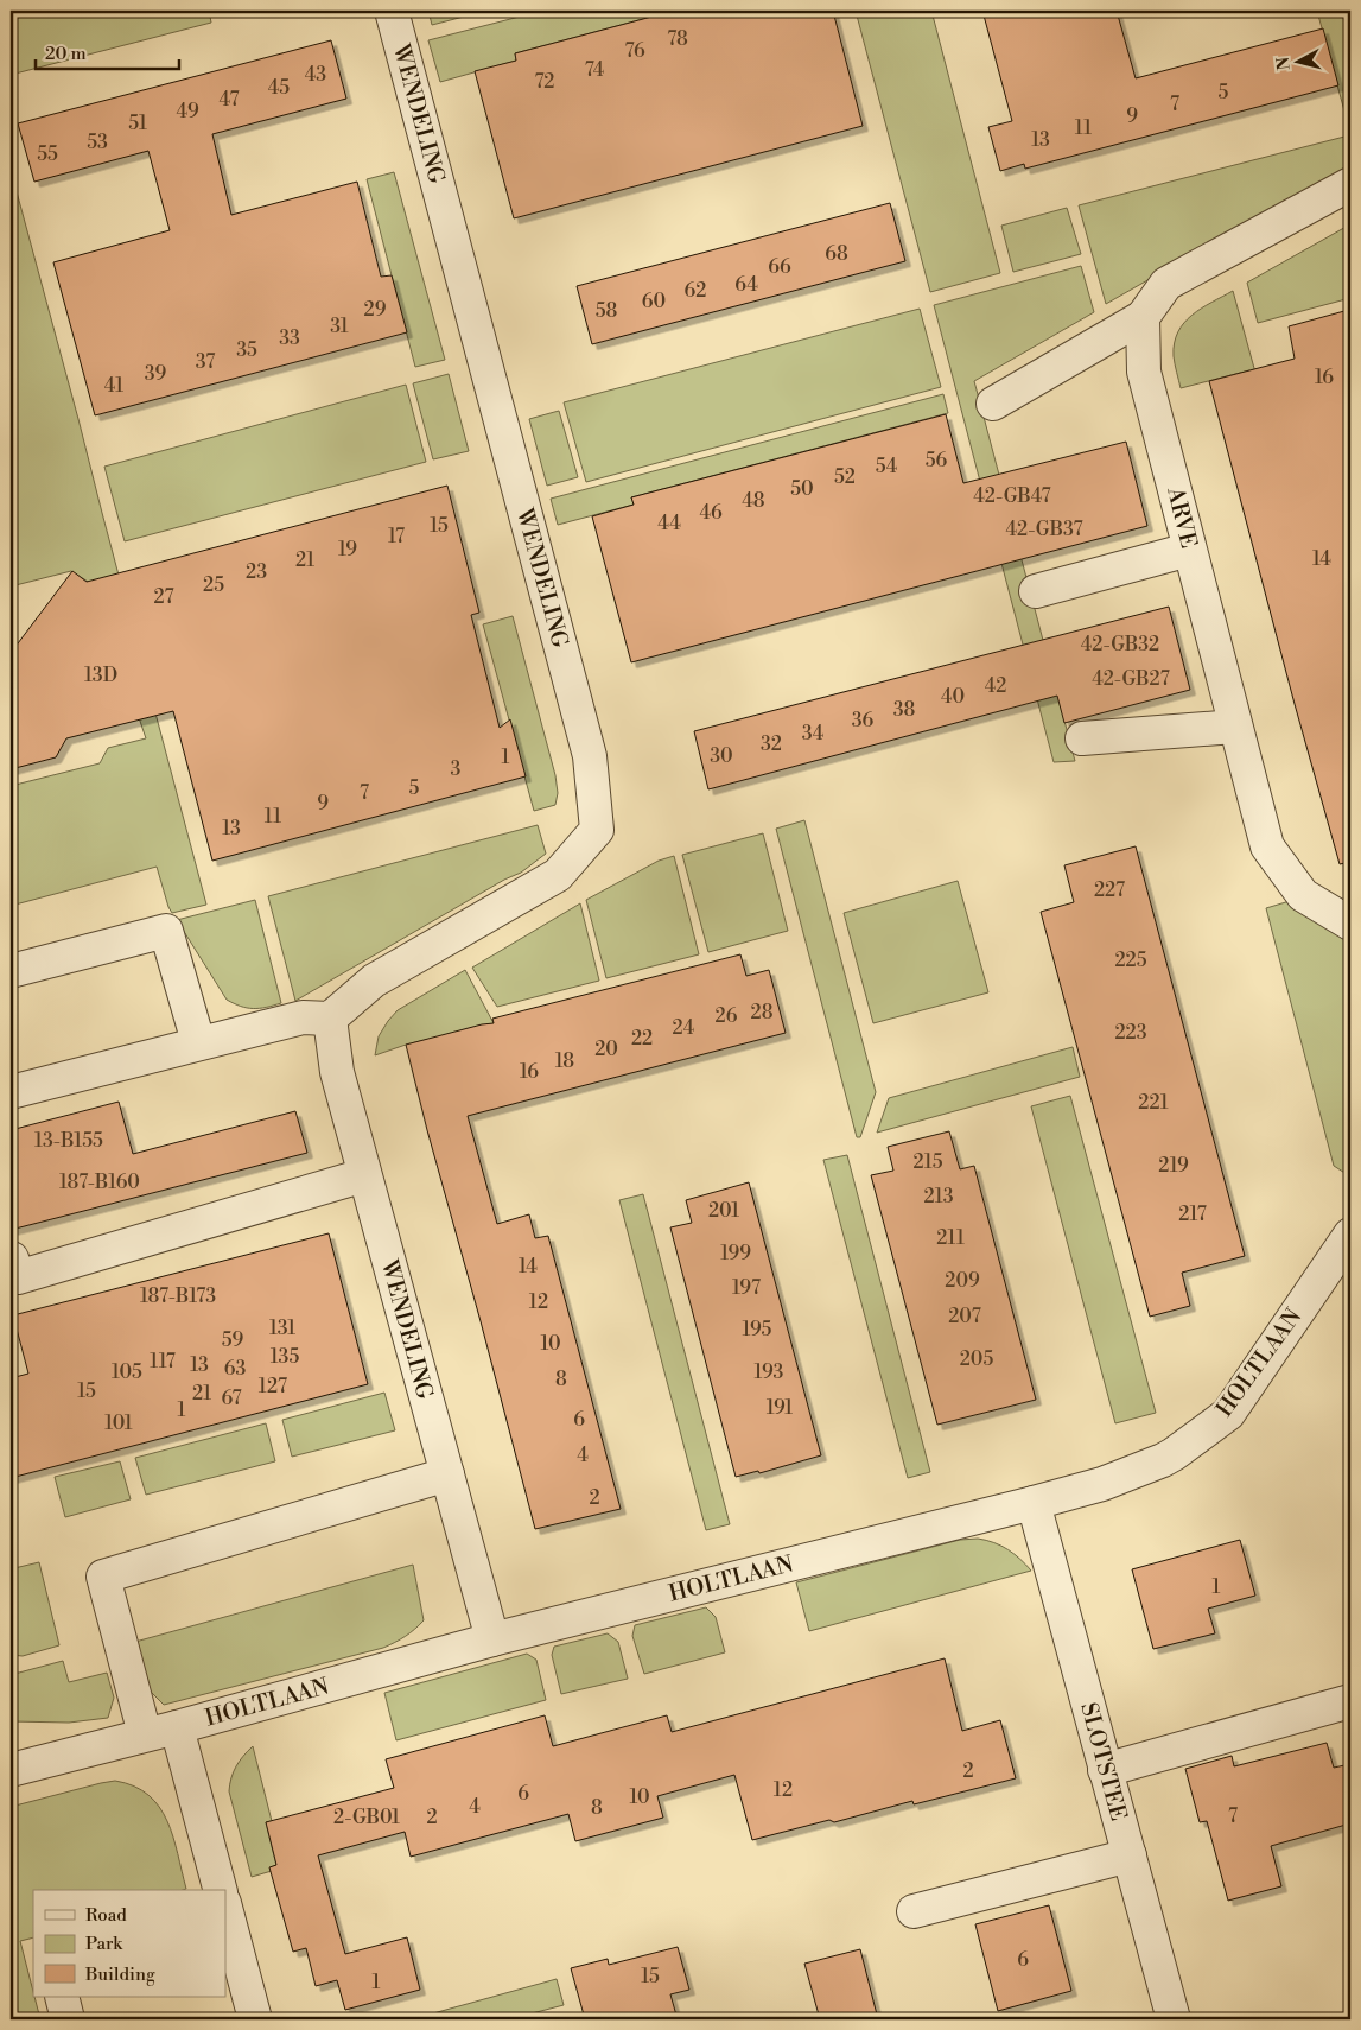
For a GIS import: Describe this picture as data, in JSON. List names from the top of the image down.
{
  "streets": {
    "street": [
      "WENDELING",
      "ARVE",
      "HOLTLAAN",
      "SLOTSTEE"
    ]
  },
  "crossings": [
    ["WENDELING", "HOLTLAAN"],
    ["HOLTLAAN", "SLOTSTEE"]
  ],
  "house_numbers": [
    "78",
    "76",
    "74",
    "43",
    "72",
    "45",
    "5",
    "47",
    "7",
    "49",
    "9",
    "51",
    "11",
    "13",
    "53",
    "55",
    "68",
    "66",
    "64",
    "62",
    "60",
    "29",
    "58",
    "31",
    "33",
    "35",
    "37",
    "39",
    "16",
    "41",
    "56",
    "54",
    "52",
    "50",
    "42-GB47",
    "48",
    "46",
    "44",
    "15",
    "42-GB37",
    "17",
    "19",
    "14",
    "21",
    "23",
    "25",
    "27",
    "42-GB32",
    "13D",
    "42-GB27",
    "42",
    "40",
    "38",
    "36",
    "34",
    "32",
    "30",
    "1",
    "3",
    "5",
    "7",
    "9",
    "11",
    "13",
    "227",
    "225",
    "28",
    "26",
    "24",
    "223",
    "22",
    "20",
    "18",
    "16",
    "221",
    "13-B155",
    "215",
    "219",
    "187-B160",
    "213",
    "201",
    "217",
    "211",
    "199",
    "14",
    "209",
    "197",
    "187-B173",
    "12",
    "207",
    "131",
    "195",
    "59",
    "10",
    "135",
    "205",
    "117",
    "13",
    "63",
    "105",
    "193",
    "8",
    "127",
    "15",
    "21",
    "67",
    "191",
    "1",
    "6",
    "101",
    "4",
    "2",
    "1",
    "2",
    "12",
    "6",
    "10",
    "4",
    "8",
    "7",
    "2-GB01",
    "2",
    "6",
    "15",
    "1"
  ],
  "legend": ["Road", "Park", "Building"],
  "scale_bar": "20 m",
  "north": "left"
}
